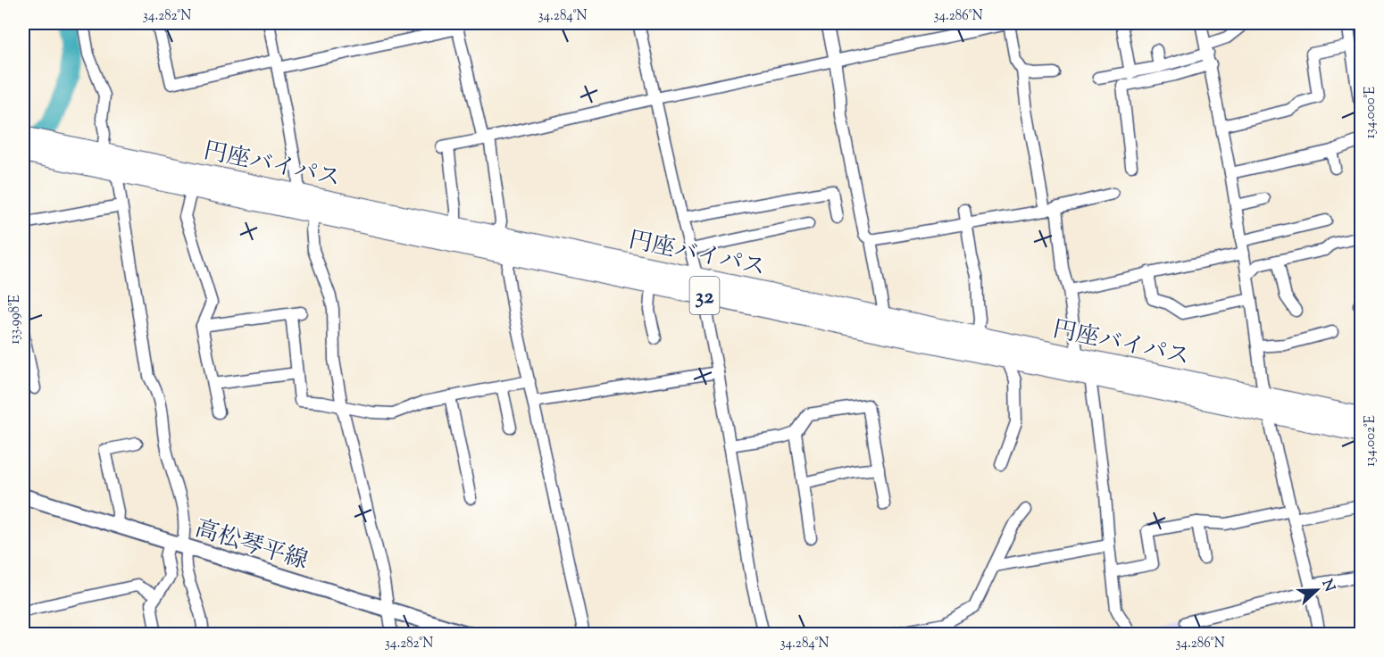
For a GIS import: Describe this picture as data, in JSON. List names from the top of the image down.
{
  "streets": {
    "highway": ["円座バイパス", "32"],
    "main road": ["高松琴平線"]
  },
  "north": "right",
  "coordinates": [
    "34.282°N",
    "34.284°N",
    "34.286°N",
    "134.000°E",
    "133.998°E",
    "134.002°E"
  ]
}
